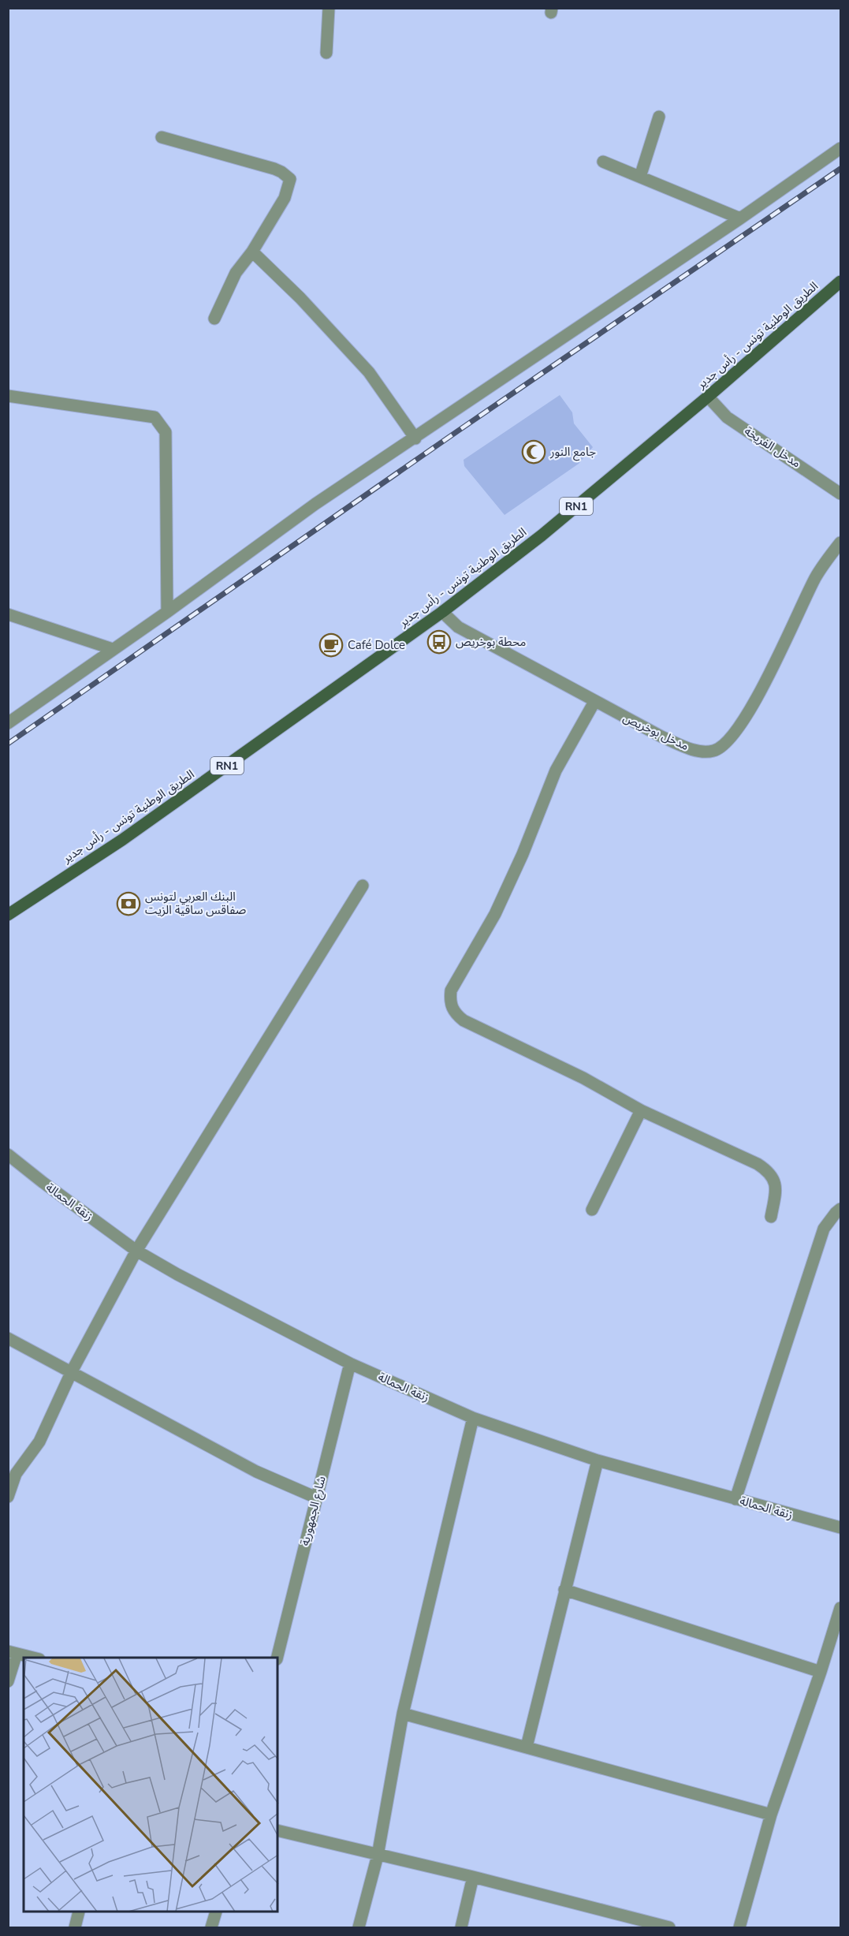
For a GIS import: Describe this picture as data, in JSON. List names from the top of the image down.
{
  "streets": {
    "main road": ["الطريق الوطنية تونس - رأس جدير", "RN1"],
    "street": [
      "مدخل الفريخة",
      "مدخل بوخريص",
      "زنقة الحمالة",
      "شارع الجمهورية"
    ]
  },
  "crossings": [
    ["الطريق الوطنية تونس - رأس جدير", "مدخل الفريخة"],
    ["الطريق الوطنية تونس - رأس جدير", "مدخل بوخريص"],
    ["زنقة الحمالة", "شارع الجمهورية"]
  ],
  "places": {
    "mosque": ["جامع النور"],
    "bus stop": ["محطة بوخريص"],
    "cafe": ["Café Dolce"],
    "bank": ["البنك العربي لتونس صفاقس ساقية الزيت"]
  }
}
